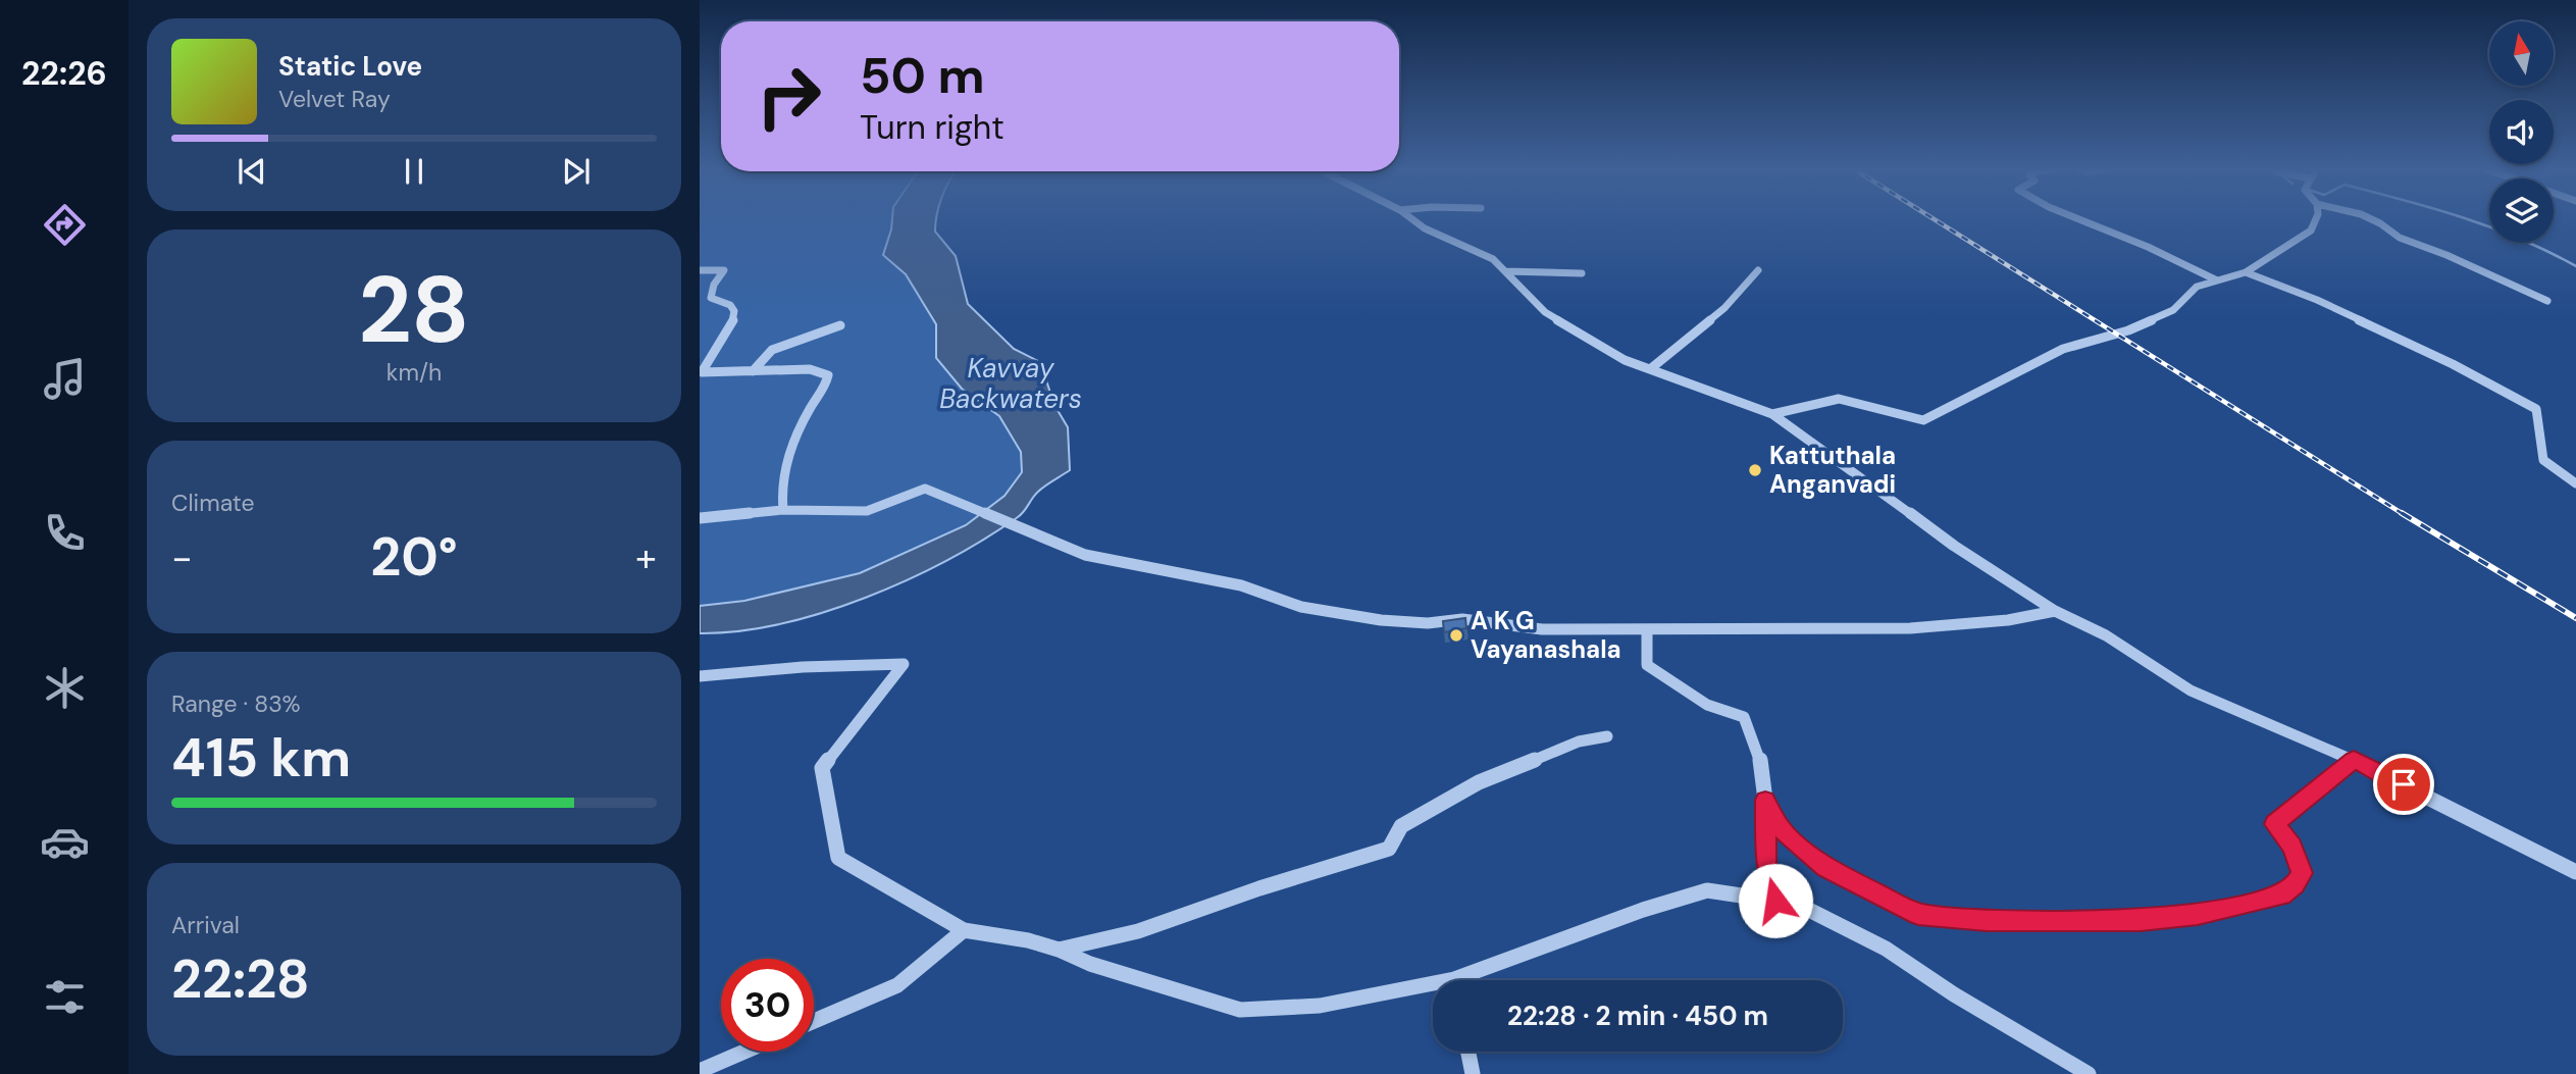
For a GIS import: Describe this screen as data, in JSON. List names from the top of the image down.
{
  "water": ["Kavvay Backwaters"],
  "places": ["Kattuthala Anganvadi", "A K G Vayanashala"],
  "north": "top",
  "page": {
    "tabs": "22:26",
    "turn": ["50 m", "Turn right"],
    "song": ["Static Love", "Velvet Ray"],
    "tile": [
      ["28", "km/h"],
      "Climate",
      ["Range · 83%", "415 km"],
      ["Arrival", "22:28"]
    ],
    "heat": ["−", "20°", "+"],
    "limit": "30",
    "trip": "22:28 · 2 min · 450 m"
  }
}
